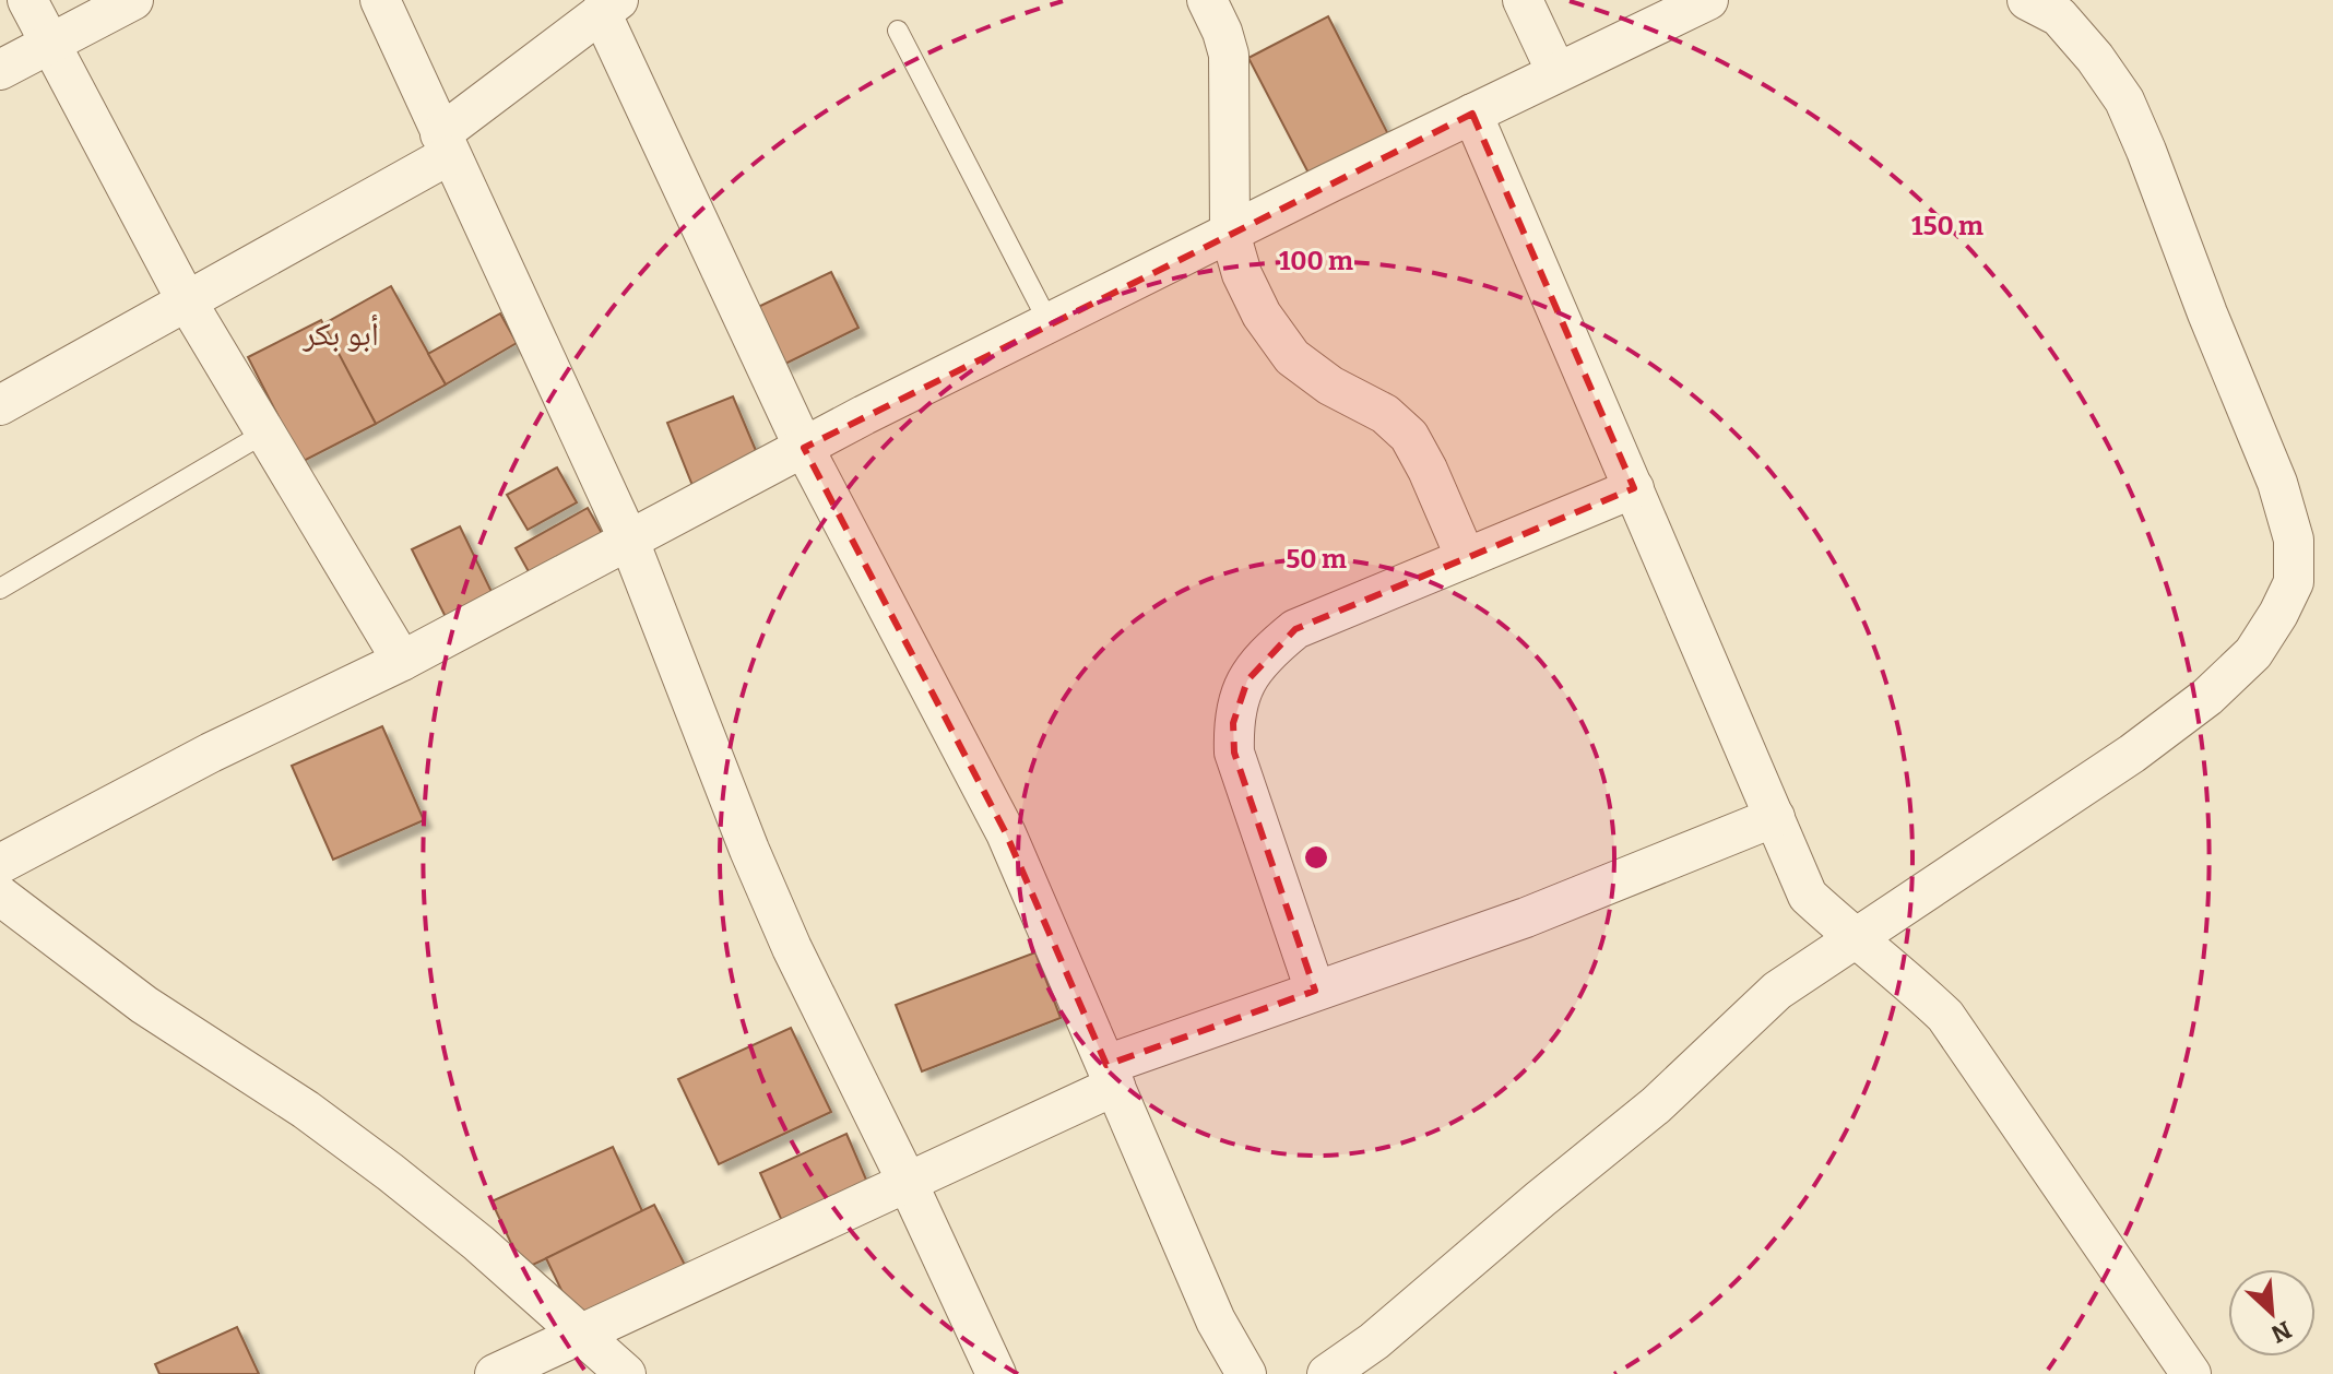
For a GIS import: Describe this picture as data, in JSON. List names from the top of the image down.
{
  "districts": ["أبو بكر"],
  "north": "bottom right",
  "rings": ["150 m", "100 m", "50 m"]
}
